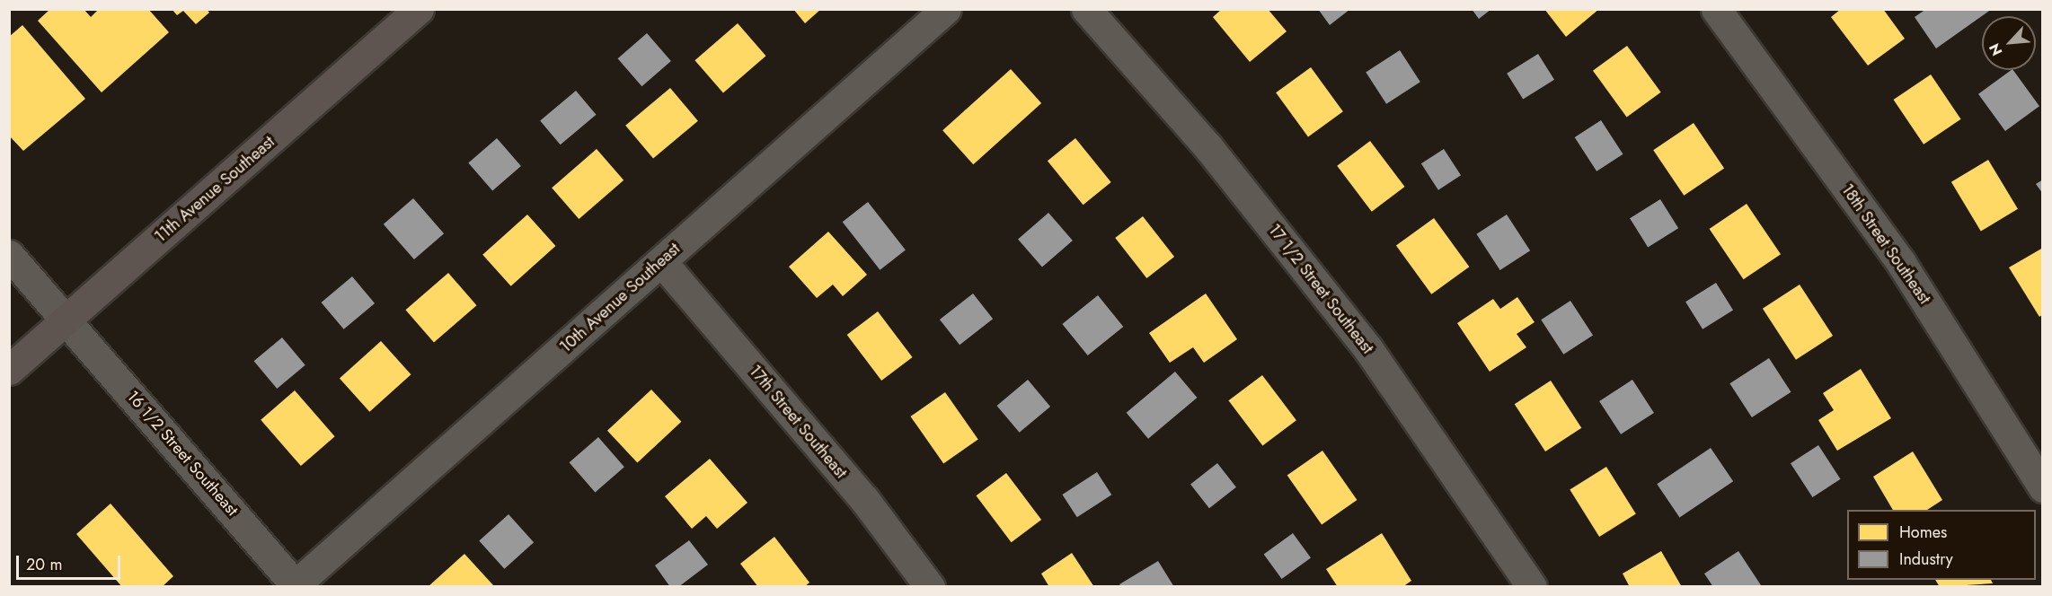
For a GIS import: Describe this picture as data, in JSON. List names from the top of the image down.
{
  "streets": {
    "main road": ["11th Avenue Southeast"],
    "street": [
      "18th Street Southeast",
      "17 1/2 Street Southeast",
      "10th Avenue Southeast",
      "17th Street Southeast",
      "16 1/2 Street Southeast"
    ]
  },
  "crossings": [
    ["11th Avenue Southeast", "16 1/2 Street Southeast"],
    ["10th Avenue Southeast", "17th Street Southeast"],
    ["10th Avenue Southeast", "16 1/2 Street Southeast"]
  ],
  "legend": ["Homes", "Industry"],
  "scale_bar": "20 m",
  "north": "bottom left"
}
